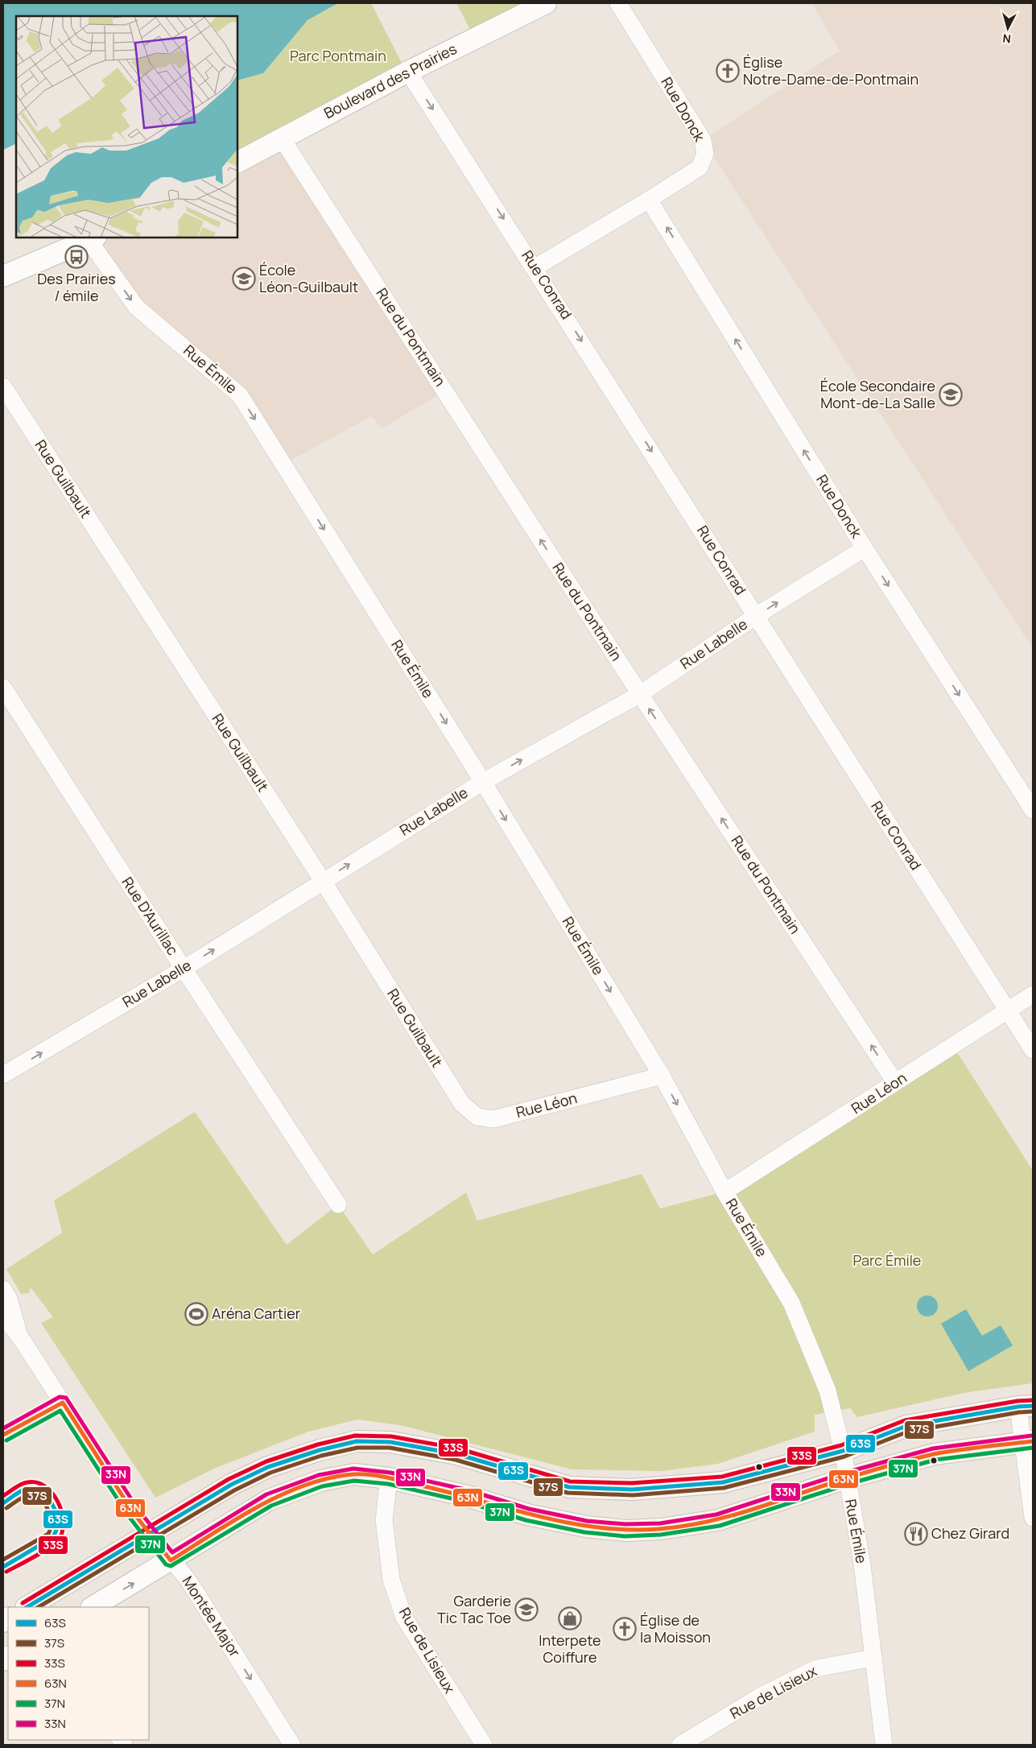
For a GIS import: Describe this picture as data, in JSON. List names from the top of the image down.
{
  "streets": {
    "street": [
      "Boulevard des Prairies",
      "Rue Donck",
      "Rue Conrad",
      "Rue du Pontmain",
      "Rue Émile",
      "Rue Guilbault",
      "Rue Labelle",
      "Rue D'Aurillac",
      "Rue Léon",
      "Montée Major",
      "Rue de Lisieux"
    ]
  },
  "crossings": [
    ["Boulevard des Prairies", "Rue Conrad"],
    ["Boulevard des Prairies", "Rue du Pontmain"],
    ["Rue Donck", "Rue Conrad"],
    ["Rue Donck", "Rue Labelle"],
    ["Rue Conrad", "Rue Labelle"],
    ["Rue Conrad", "Rue Léon"],
    ["Rue du Pontmain", "Rue Labelle"],
    ["Rue du Pontmain", "Rue Léon"],
    ["Rue Émile", "Rue Labelle"],
    ["Rue Émile", "Rue Léon"],
    ["Rue Émile", "Rue de Lisieux"],
    ["Rue Guilbault", "Rue Labelle"],
    ["Rue Guilbault", "Rue Léon"],
    ["Rue Labelle", "Rue D'Aurillac"]
  ],
  "one_way": [
    "Rue Conrad",
    "Rue du Pontmain",
    "Rue Émile",
    "Rue Labelle",
    "Montée Major"
  ],
  "parks": ["Parc Pontmain", "Parc Émile"],
  "places": {
    "church": ["Église Notre-Dame-de-Pontmain", "Église de la Moisson"],
    "bus stop": ["Des Prairies / émile"],
    "school or university": ["École Léon-Guilbault", "École Secondaire Mont-de-La Salle", "Garderie Tic Tac Toe"],
    "sports": ["Aréna Cartier"],
    "restaurant": ["Chez Girard"],
    "shop": ["Interpete Coiffure"]
  },
  "lines": [
    "transit line 33N",
    "transit line 33S",
    "transit line 63N",
    "transit line 63S",
    "transit line 37N",
    "transit line 37S"
  ],
  "legend": [
    "63S",
    "37S",
    "33S",
    "63N",
    "37N",
    "33N"
  ],
  "north": "bottom"
}
